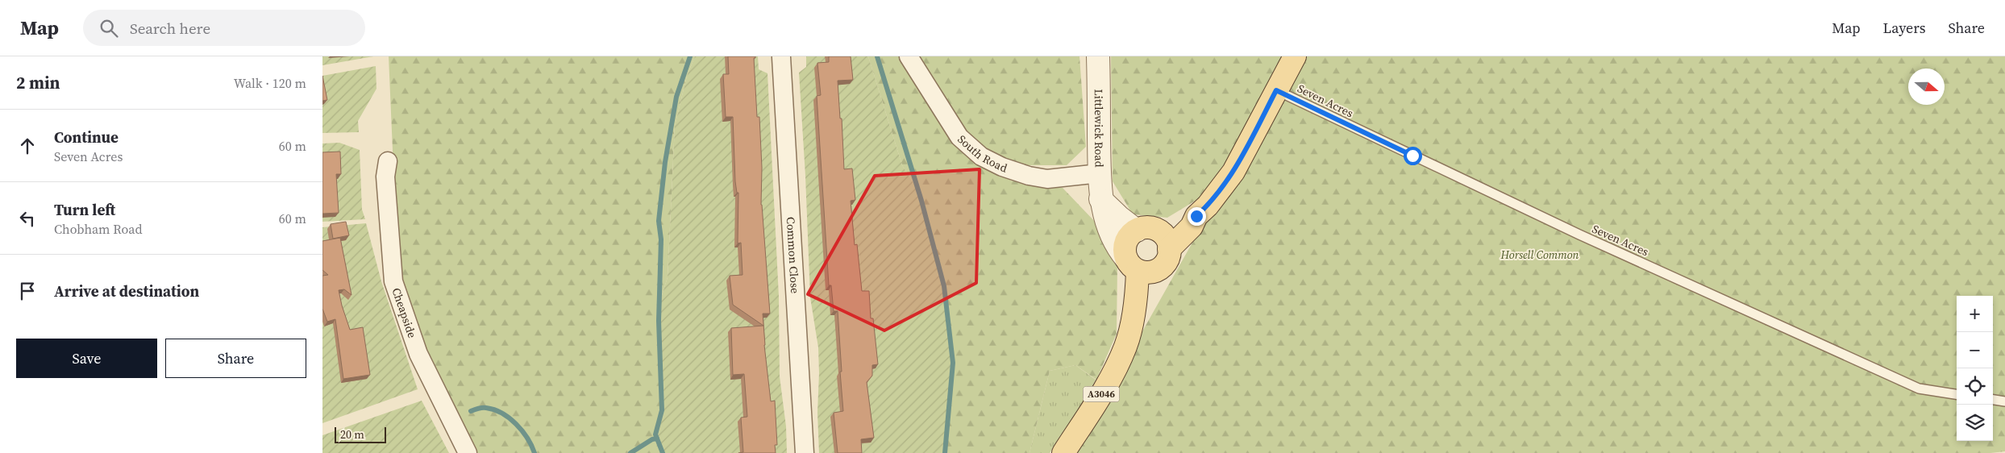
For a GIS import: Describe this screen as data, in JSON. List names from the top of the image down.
{
  "streets": {
    "main road": ["A3046"],
    "street": [
      "Littlewick Road",
      "South Road",
      "Common Close",
      "Cheapside"
    ],
    "lane": ["Seven Acres"]
  },
  "crossings": [
    ["Seven Acres", "A3046"],
    ["Littlewick Road", "South Road"],
    ["Littlewick Road", "A3046"]
  ],
  "parks": ["Horsell Common"],
  "scale_bar": "20 m",
  "north": "right",
  "page": {
    "header": "Map",
    "search": "Search here",
    "nav": ["Map", "Layers", "Share"],
    "heading": ["2 min", "Walk · 120 m"],
    "list": [
      ["Continue", "Seven Acres", "60 m"],
      ["Turn left", "Chobham Road", "60 m"],
      "Arrive at destination"
    ],
    "map_buttons": ["+", "−"],
    "buttons": ["Save", "Share"],
    "scale": "20 m"
  }
}
